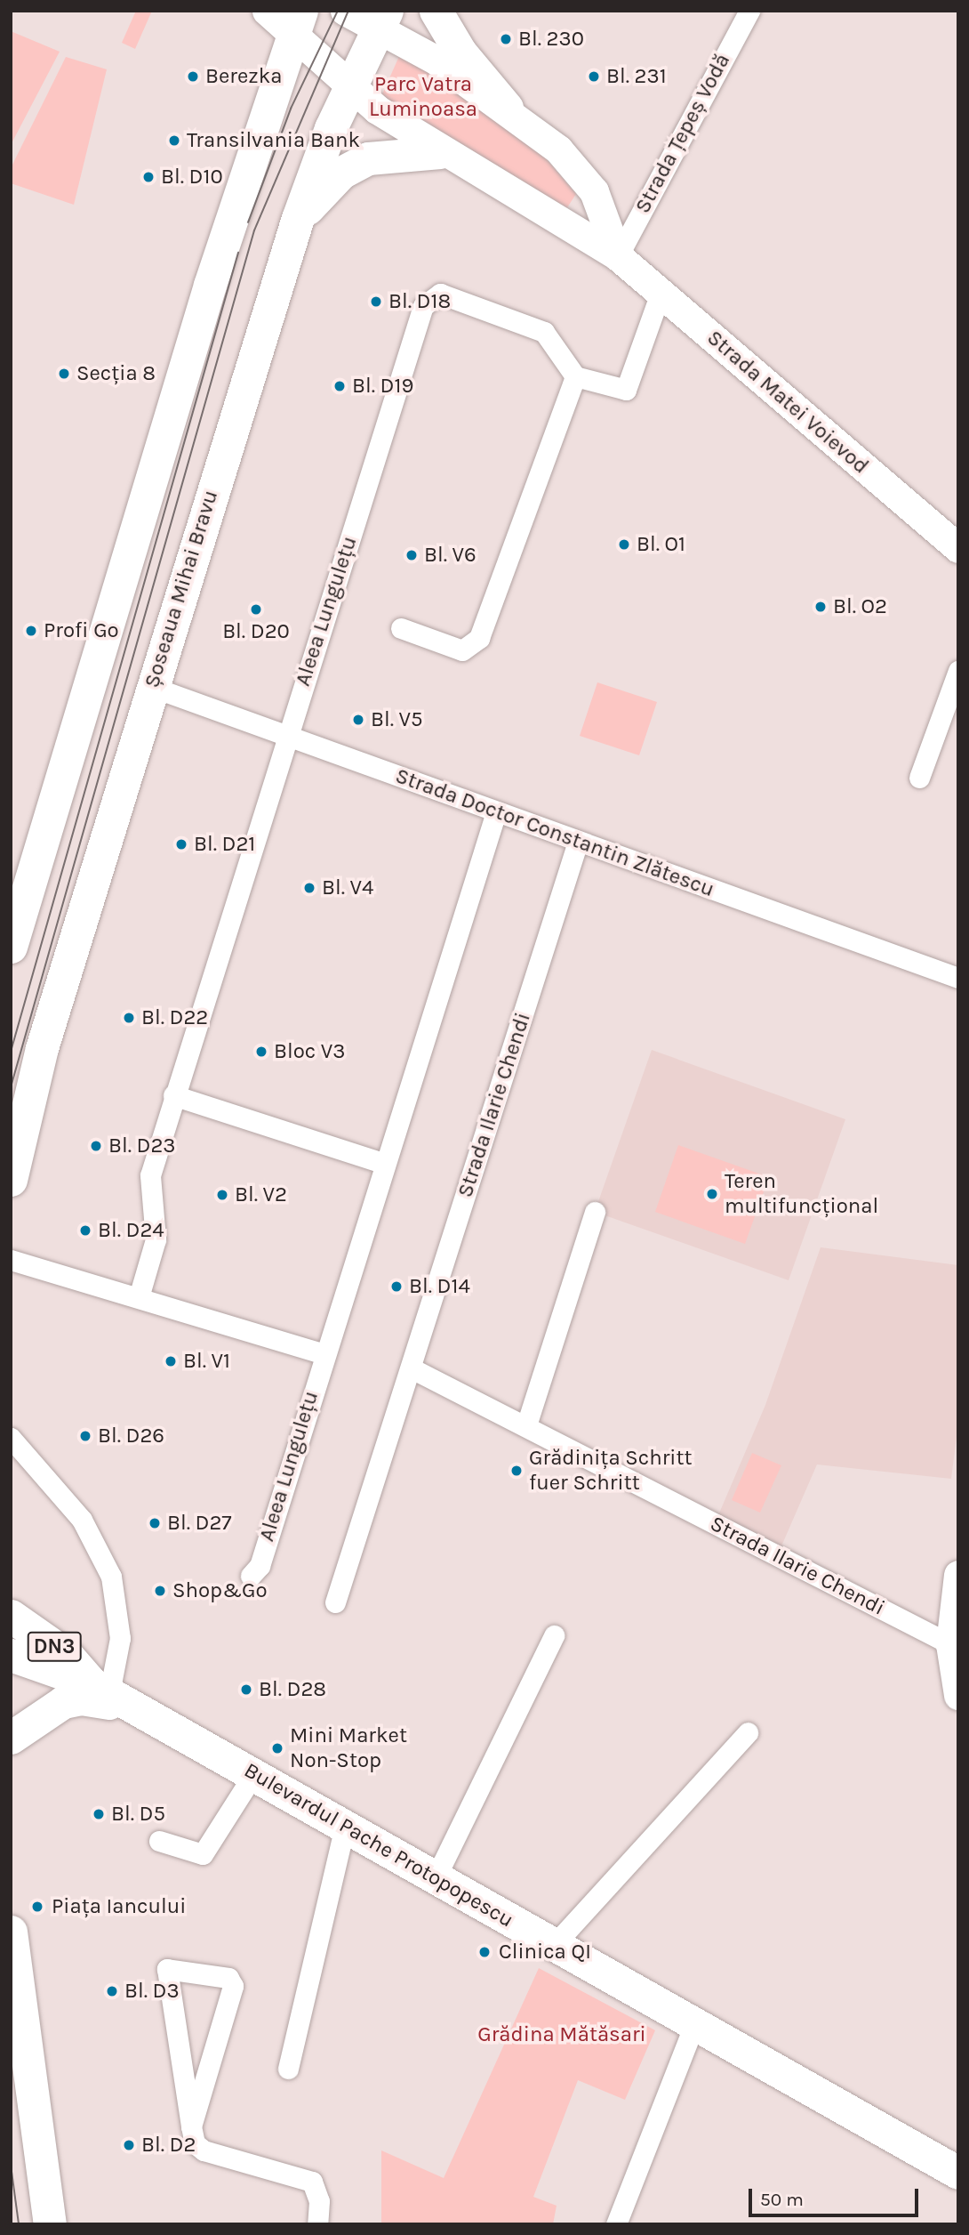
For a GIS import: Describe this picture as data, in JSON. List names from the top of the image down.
{
  "streets": {
    "main road": ["Șoseaua Mihai Bravu", "DN3", "Bulevardul Pache Protopopescu"],
    "street": [
      "Strada Țepeș Vodă",
      "Strada Matei Voievod",
      "Aleea Lungulețu",
      "Strada Doctor Constantin Zlătescu",
      "Strada Ilarie Chendi"
    ]
  },
  "crossings": [
    ["Strada Țepeș Vodă", "Strada Matei Voievod"],
    ["Strada Matei Voievod", "Șoseaua Mihai Bravu"],
    ["Șoseaua Mihai Bravu", "Strada Doctor Constantin Zlătescu"],
    ["Aleea Lungulețu", "Strada Doctor Constantin Zlătescu"],
    ["Strada Doctor Constantin Zlătescu", "Strada Ilarie Chendi"]
  ],
  "parks": ["Parc Vatra Luminoasa", "Grădina Mătăsari"],
  "places": [
    "Bl. 230",
    "Berezka",
    "Bl. 231",
    "Transilvania Bank",
    "Bl. D10",
    "Bl. D18",
    "Secția 8",
    "Bl. D19",
    "Bl. O1",
    "Bl. V6",
    "Bl. O2",
    "Bl. D20",
    "Profi Go",
    "Bl. V5",
    "Bl. D21",
    "Bl. V4",
    "Bl. D22",
    "Bloc V3",
    "Bl. D23",
    "Teren multifuncțional",
    "Bl. V2",
    "Bl. D24",
    "Bl. D14",
    "Bl. V1",
    "Bl. D26",
    "Grădinița Schritt fuer Schritt",
    "Bl. D27",
    "Shop&Go",
    "Bl. D28",
    "Mini Market Non-Stop",
    "Bl. D5",
    "Piața Iancului",
    "Clinica QI",
    "Bl. D3",
    "Bl. D2"
  ],
  "scale_bar": "50 m"
}
